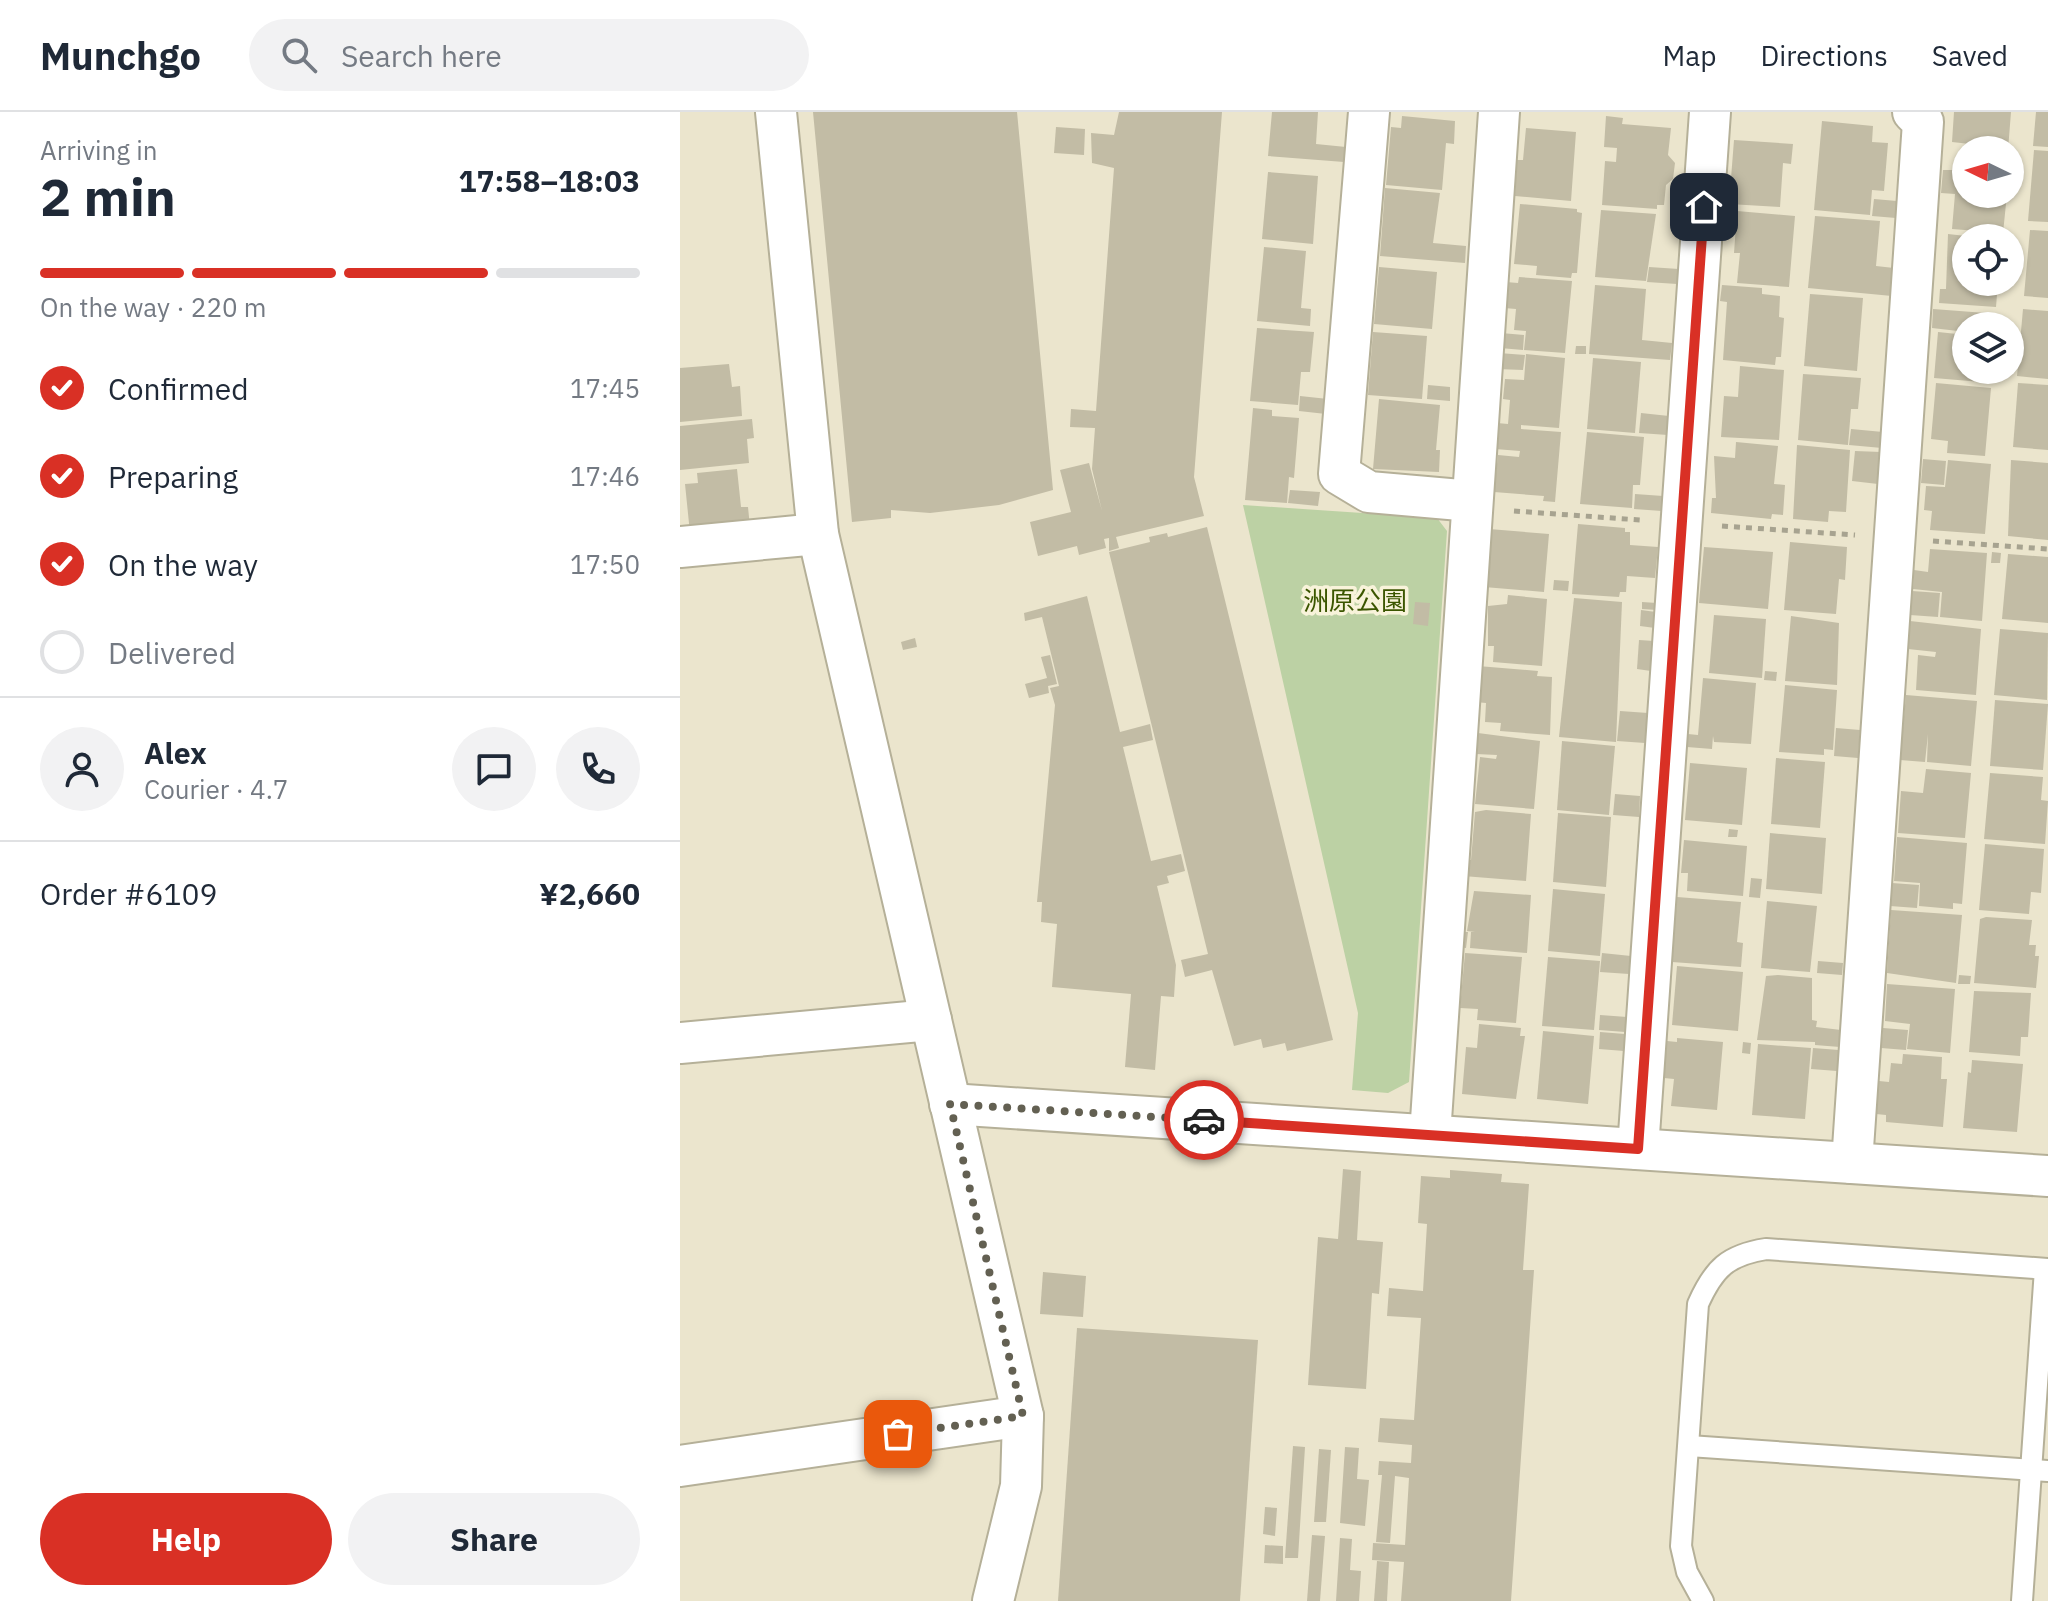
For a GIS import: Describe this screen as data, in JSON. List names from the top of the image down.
{
  "parks": ["洲原公園"],
  "north": "left",
  "page": {
    "header": "Munchgo",
    "search": "Search here",
    "nav": ["Map", "Directions", "Saved"],
    "heading": ["2 min", "Arriving in", "17:58–18:03"],
    "panel": [
      "Alex",
      "Courier · 4.7",
      "Order #6109",
      "¥2,660"
    ],
    "bar": "On the way · 220 m",
    "list": [
      ["Confirmed", "17:45"],
      ["Preparing", "17:46"],
      ["On the way", "17:50"],
      "Delivered"
    ],
    "buttons": ["Help", "Share"]
  }
}
